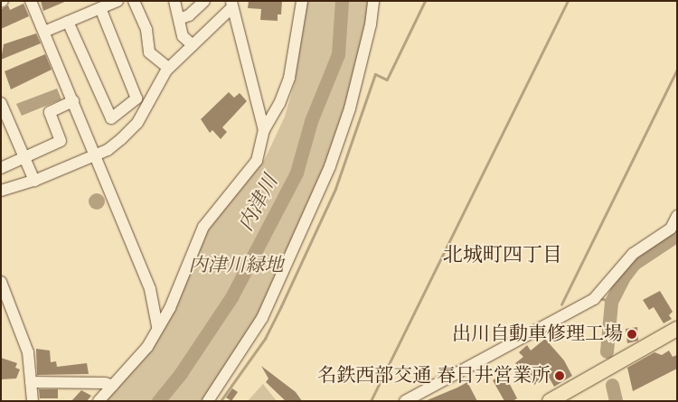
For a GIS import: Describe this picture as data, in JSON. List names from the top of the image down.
{
  "districts": ["北城町四丁目"],
  "water": ["内津川"],
  "parks": ["内津川緑地"],
  "places": ["出川自動車修理工場", "名鉄西部交通 春日井営業所"]
}
